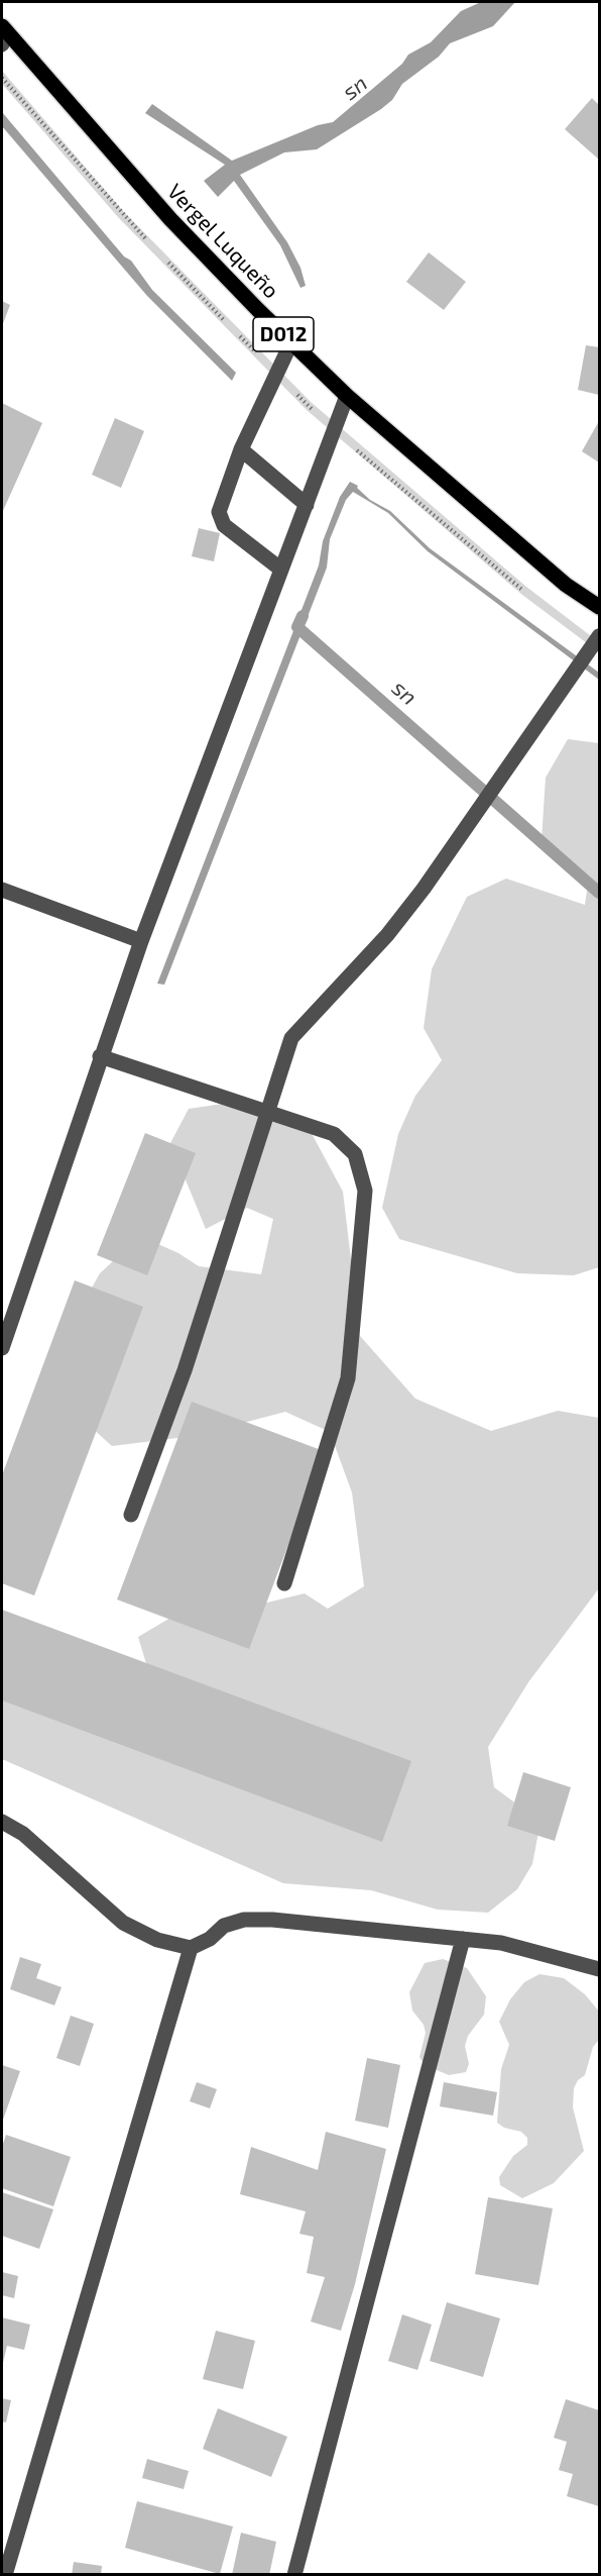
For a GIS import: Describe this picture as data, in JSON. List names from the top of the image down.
{
  "streets": {
    "main road": ["Vergel Luqueño", "D012"]
  },
  "water": ["sn"]
}
